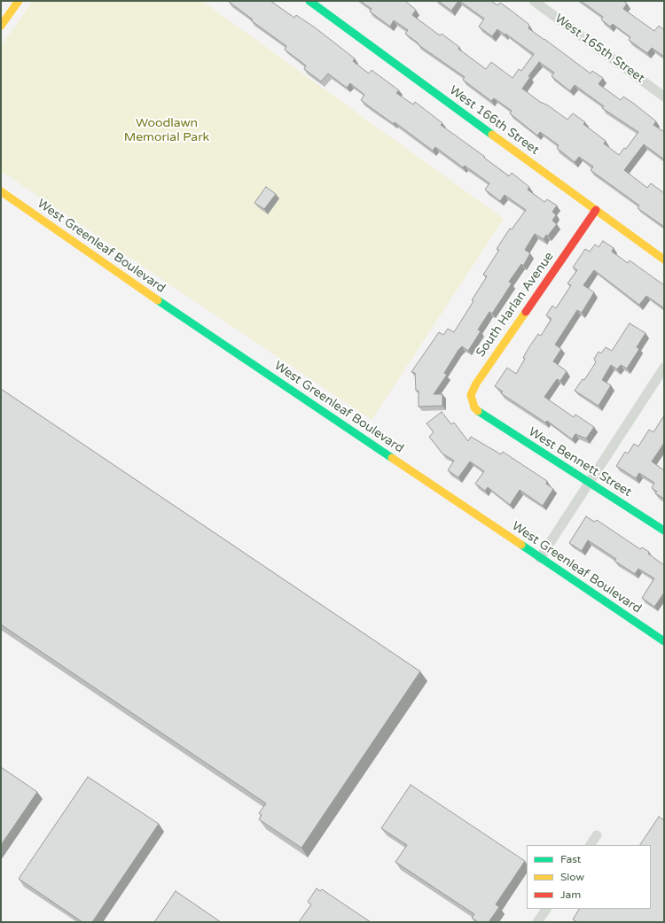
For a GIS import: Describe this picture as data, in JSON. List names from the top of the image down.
{
  "streets": {
    "street": [
      "West 165th Street",
      "West 166th Street",
      "West Greenleaf Boulevard",
      "South Harlan Avenue",
      "West Bennett Street"
    ]
  },
  "crossings": [
    ["West 166th Street", "South Harlan Avenue"],
    ["South Harlan Avenue", "West Bennett Street"]
  ],
  "parks": ["Woodlawn Memorial Park"],
  "legend": ["Fast", "Slow", "Jam"]
}
